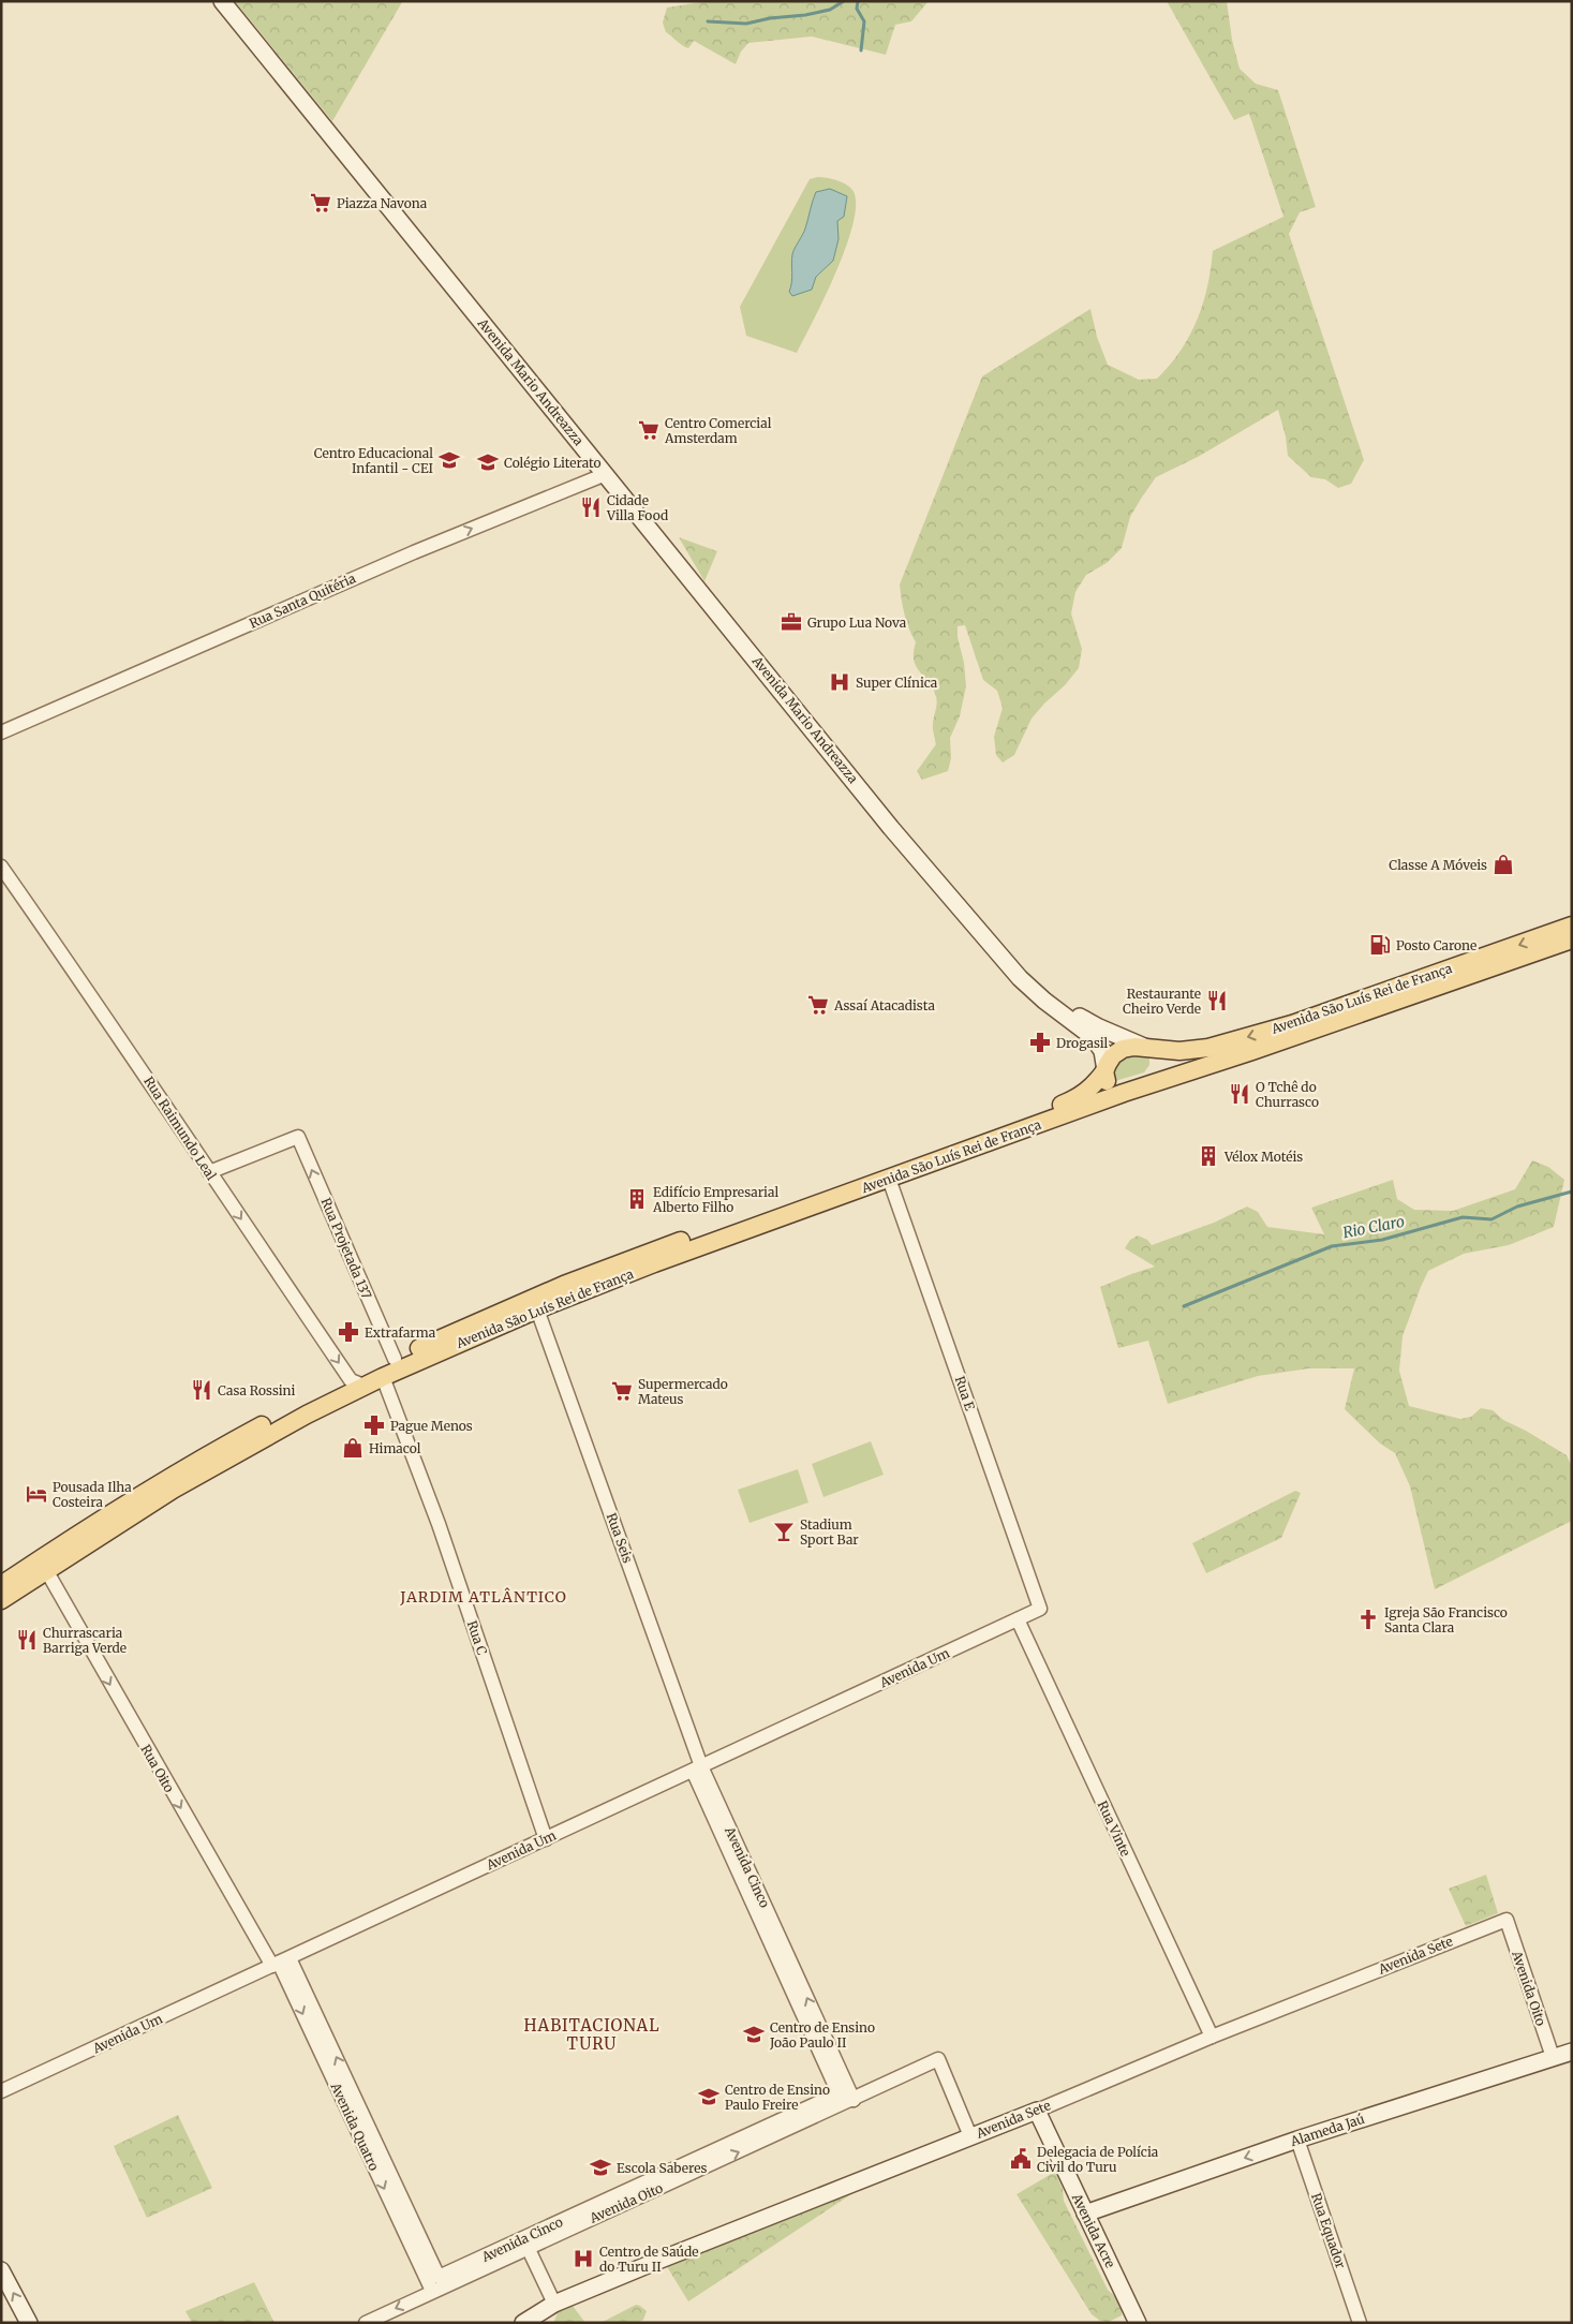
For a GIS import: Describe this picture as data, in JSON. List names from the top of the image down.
{
  "streets": {
    "main road": [
      "Avenida Mario Andreazza",
      "Avenida São Luís Rei de França",
      "Avenida Sete",
      "Alameda Jaú",
      "Avenida Acre"
    ],
    "street": [
      "Rua Santa Quitéria",
      "Rua Raimundo Leal",
      "Rua Projetada 137",
      "Rua E",
      "Rua Seis",
      "Rua C",
      "Avenida Um",
      "Rua Oito",
      "Rua Vinte",
      "Avenida Cinco",
      "Avenida Oito",
      "Avenida Quatro",
      "Rua Equador"
    ]
  },
  "crossings": [
    ["Avenida Mario Andreazza", "Rua Santa Quitéria"],
    ["Avenida Mario Andreazza", "Avenida São Luís Rei de França"],
    ["Avenida São Luís Rei de França", "Rua Raimundo Leal"],
    ["Avenida São Luís Rei de França", "Rua Projetada 137"],
    ["Avenida São Luís Rei de França", "Rua E"],
    ["Avenida São Luís Rei de França", "Rua Seis"],
    ["Avenida São Luís Rei de França", "Rua C"],
    ["Avenida São Luís Rei de França", "Rua Oito"],
    ["Rua Raimundo Leal", "Rua Projetada 137"],
    ["Rua E", "Avenida Um"],
    ["Rua Seis", "Avenida Um"],
    ["Rua Seis", "Avenida Cinco"],
    ["Rua C", "Avenida Um"],
    ["Avenida Um", "Rua Oito"],
    ["Avenida Um", "Rua Vinte"],
    ["Avenida Um", "Avenida Cinco"],
    ["Avenida Um", "Avenida Quatro"],
    ["Rua Oito", "Avenida Quatro"],
    ["Rua Vinte", "Avenida Sete"],
    ["Avenida Cinco", "Avenida Oito"],
    ["Avenida Cinco", "Avenida Quatro"],
    ["Avenida Sete", "Avenida Oito"],
    ["Avenida Sete", "Avenida Acre"],
    ["Avenida Oito", "Avenida Quatro"],
    ["Avenida Oito", "Alameda Jaú"],
    ["Alameda Jaú", "Avenida Acre"],
    ["Alameda Jaú", "Rua Equador"]
  ],
  "one_way": [
    "Rua Santa Quitéria",
    "Rua Raimundo Leal",
    "Rua Oito",
    "Alameda Jaú"
  ],
  "districts": ["JARDIM ATLÂNTICO", "HABITACIONAL TURU"],
  "water": ["Rio Claro"],
  "places": {
    "supermarket": [
      "Piazza Navona",
      "Centro Comercial Amsterdam",
      "Assaí Atacadista",
      "Supermercado Mateus"
    ],
    "school or university": [
      "Centro Educacional Infantil - CEI",
      "Colégio Literato",
      "Centro de Ensino João Paulo II",
      "Centro de Ensino Paulo Freire",
      "Escola Saberes"
    ],
    "restaurant": [
      "Cidade Villa Food",
      "Restaurante Cheiro Verde",
      "O Tchê do Churrasco",
      "Casa Rossini",
      "Churrascaria Barriga Verde"
    ],
    "office": ["Grupo Lua Nova"],
    "hospital": ["Super Clínica", "Centro de Saúde do Turu II"],
    "shop": ["Classe A Móveis", "Himacol"],
    "fuel station": ["Posto Carone"],
    "pharmacy": ["Drogasil", "Extrafarma", "Pague Menos"],
    "building": ["Vélox Motéis", "Edifício Empresarial Alberto Filho"],
    "hotel": ["Pousada Ilha Costeira"],
    "bar": ["Stadium Sport Bar"],
    "church": ["Igreja São Francisco Santa Clara"],
    "public building": ["Delegacia de Polícia Civil do Turu"]
  }
}
